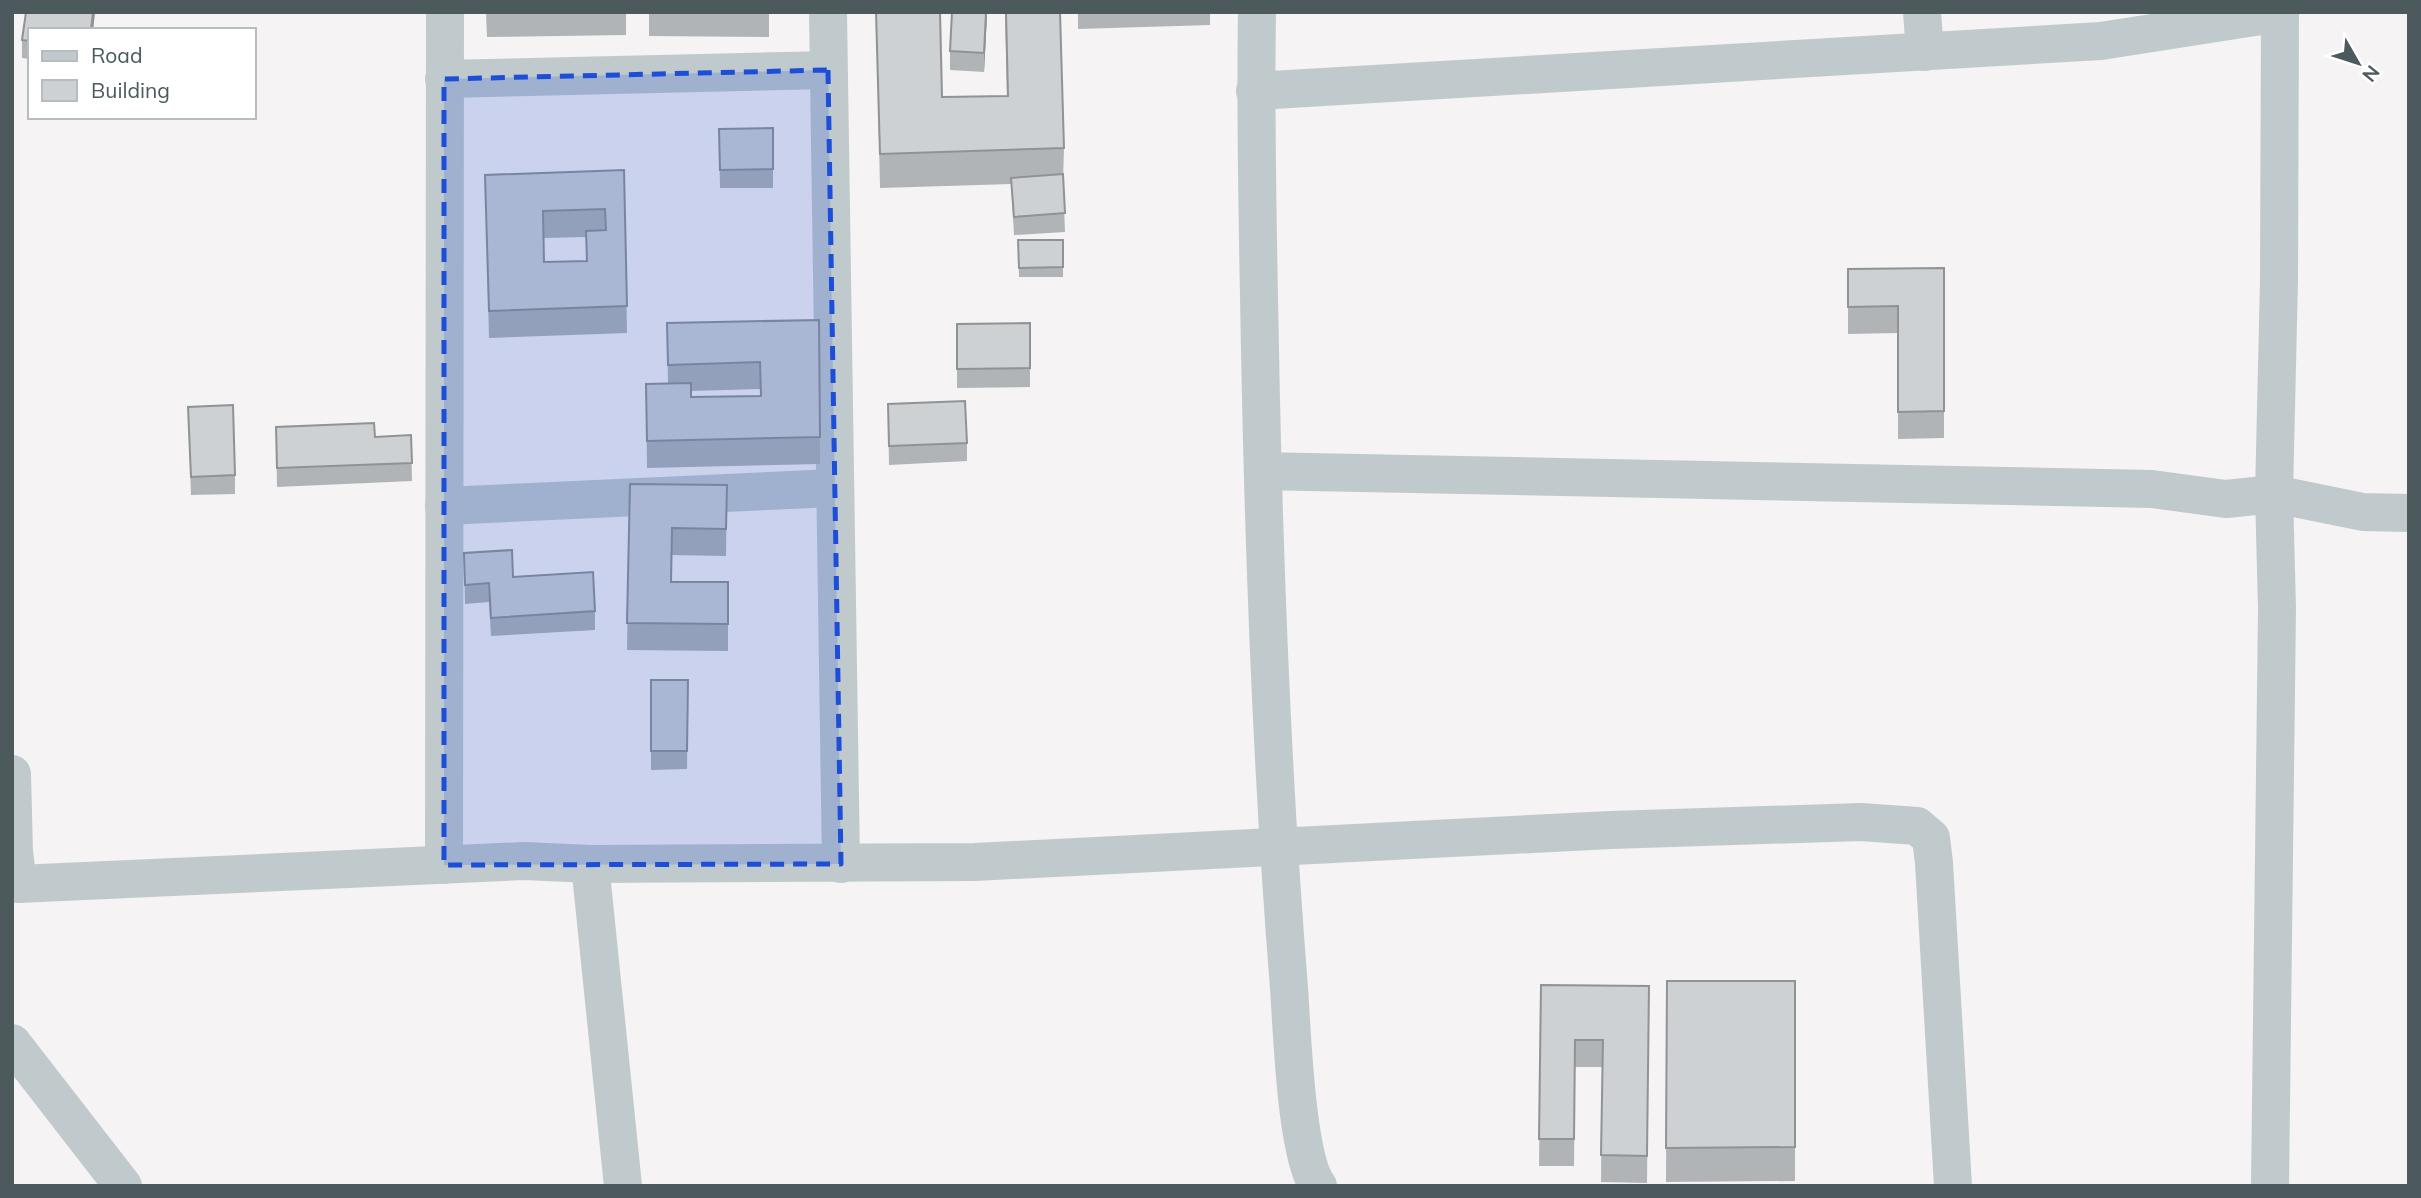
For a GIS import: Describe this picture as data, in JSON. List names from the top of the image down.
{
  "legend": ["Road", "Building"],
  "north": "bottom right"
}
